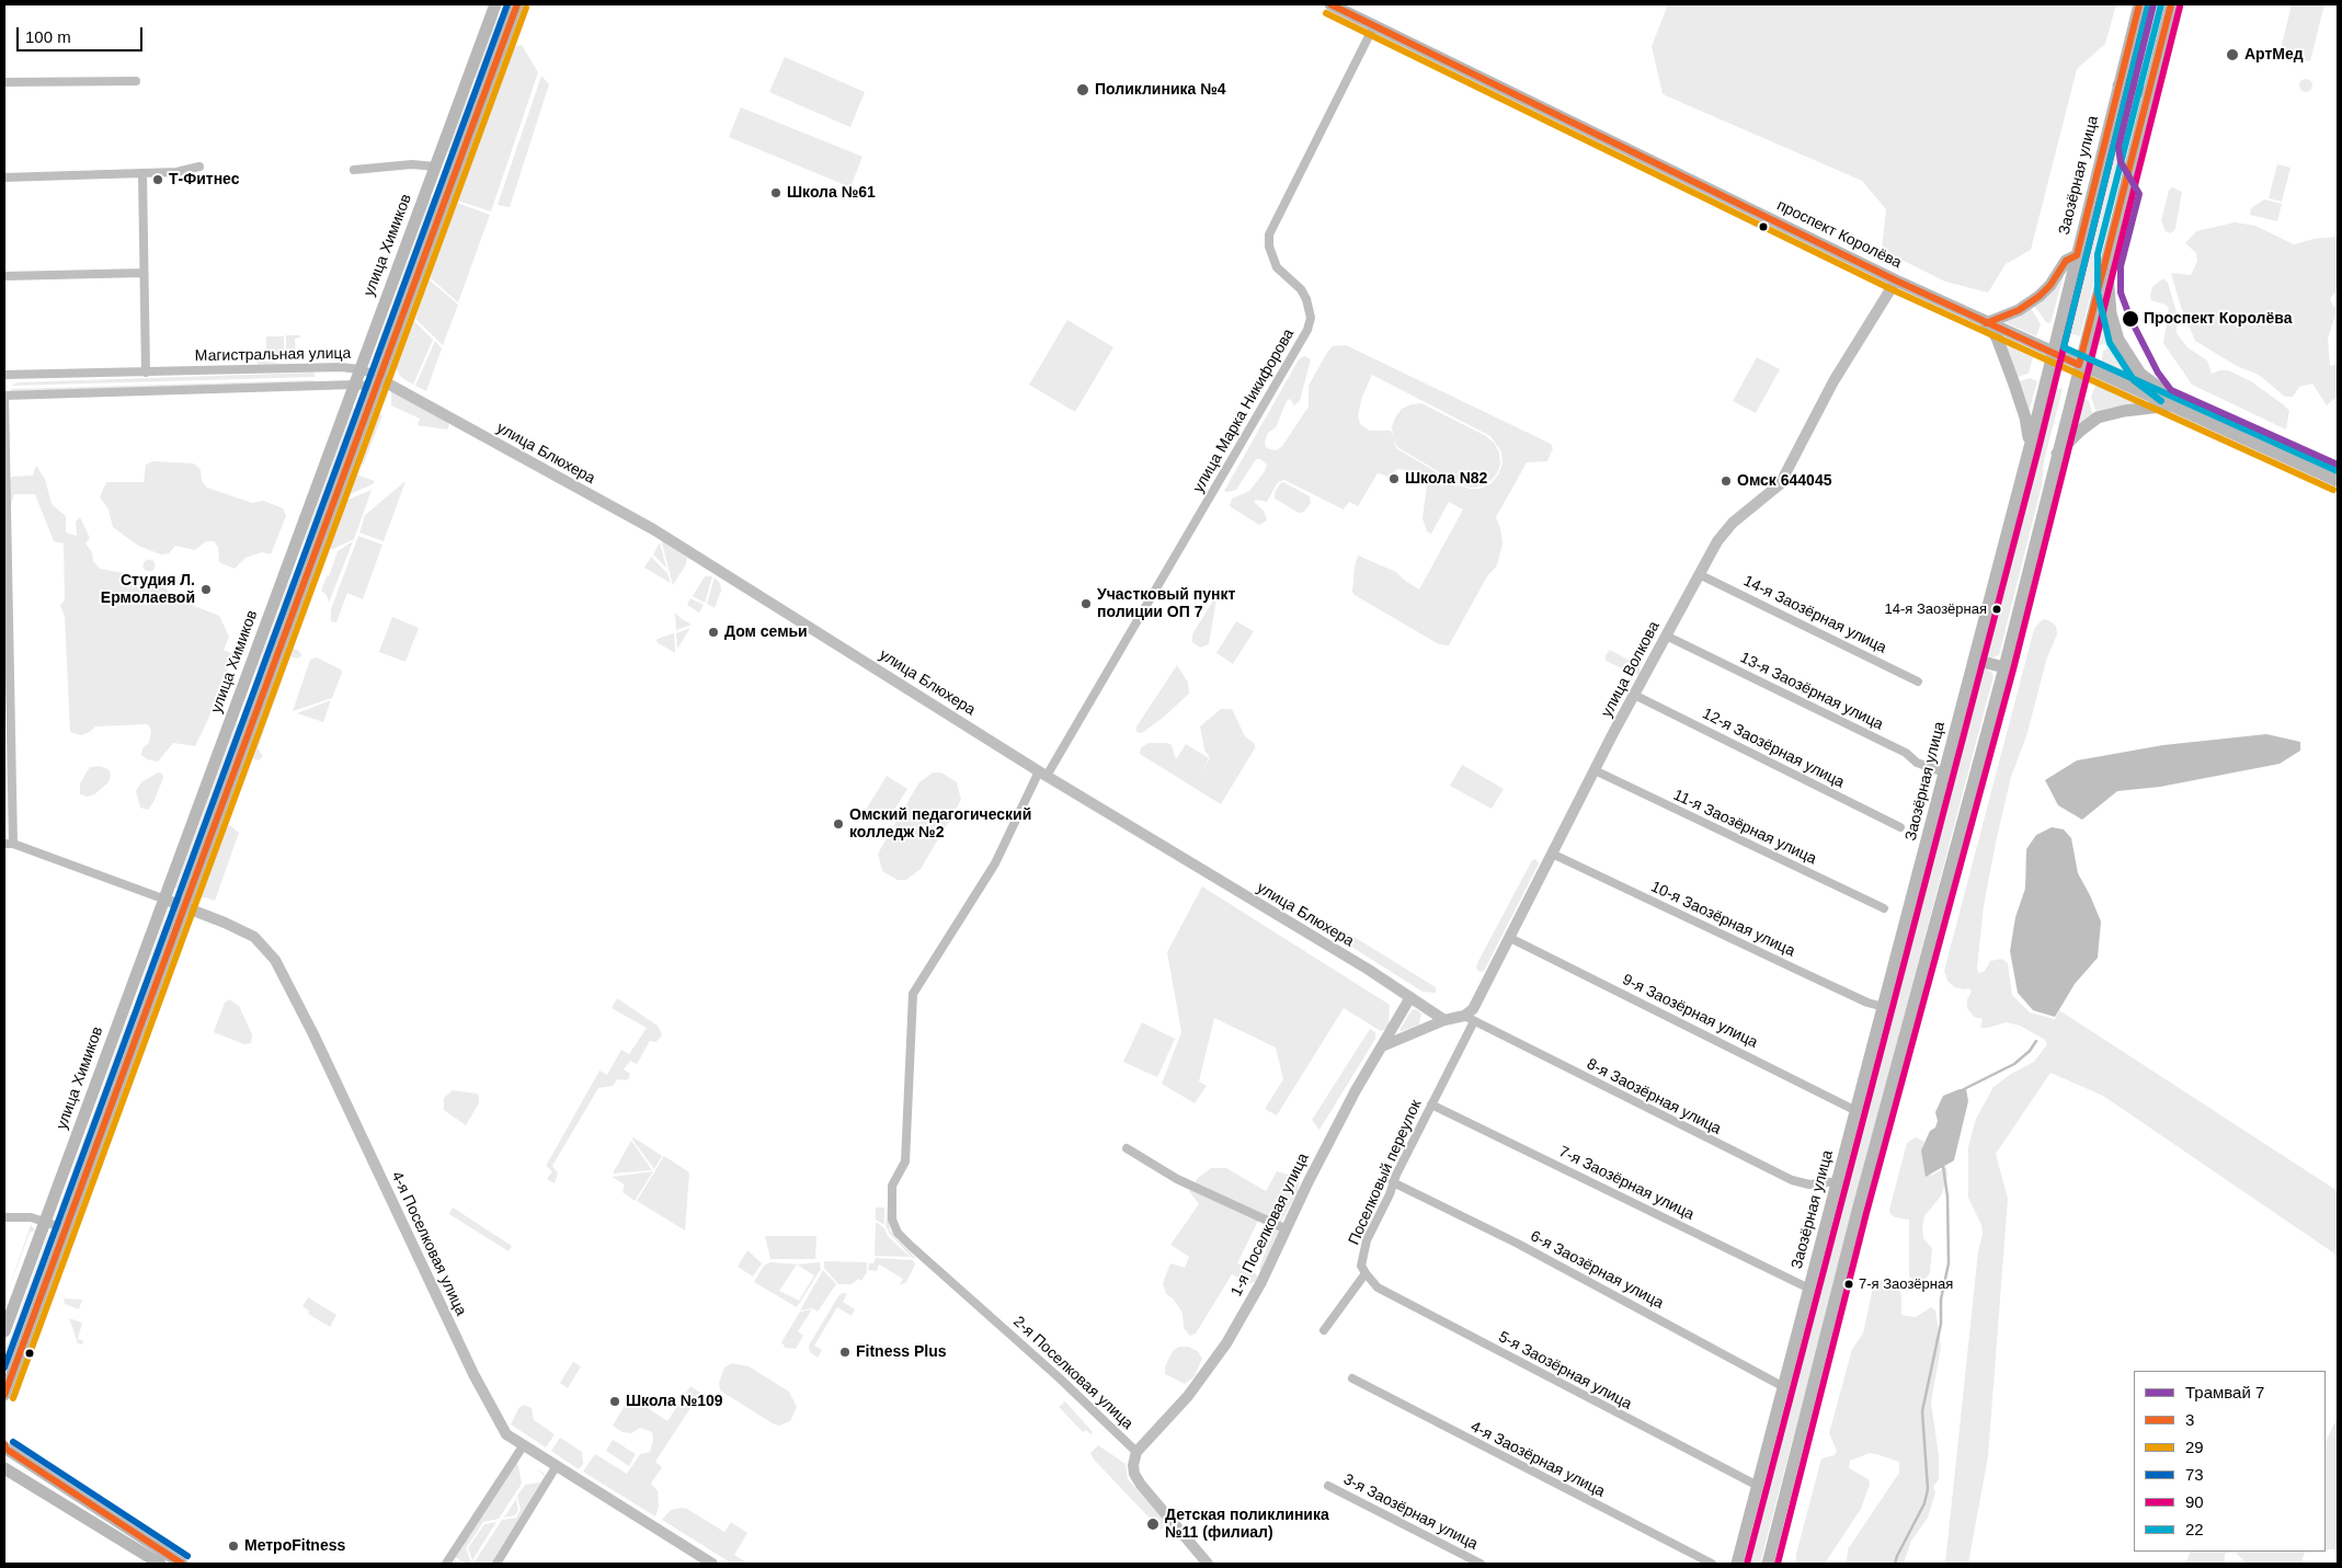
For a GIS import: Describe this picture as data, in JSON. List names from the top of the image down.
{
  "streets": {
    "main road": ["Заозёрная улица", "проспект Королёва", "улица Химиков"],
    "street": [
      "Магистральная улица",
      "улица Марка Никифорова",
      "улица Блюхера",
      "14-я Заозёрная улица",
      "улица Волкова",
      "13-я Заозёрная улица",
      "12-я Заозёрная улица",
      "11-я Заозёрная улица",
      "10-я Заозёрная улица",
      "9-я Заозёрная улица",
      "8-я Заозёрная улица",
      "Поселковый переулок",
      "7-я Заозёрная улица",
      "1-я Поселковая улица",
      "4-я Поселковая улица",
      "6-я Заозёрная улица",
      "5-я Заозёрная улица",
      "2-я Поселковая улица",
      "4-я Заозёрная улица",
      "3-я Заозёрная улица"
    ]
  },
  "crossings": [
    ["Заозёрная улица", "проспект Королёва"],
    ["Заозёрная улица", "13-я Заозёрная улица"],
    ["Заозёрная улица", "10-я Заозёрная улица"],
    ["Заозёрная улица", "9-я Заозёрная улица"],
    ["Заозёрная улица", "8-я Заозёрная улица"],
    ["Заозёрная улица", "7-я Заозёрная улица"],
    ["Заозёрная улица", "6-я Заозёрная улица"],
    ["Заозёрная улица", "5-я Заозёрная улица"],
    ["проспект Королёва", "улица Марка Никифорова"],
    ["проспект Королёва", "улица Волкова"],
    ["улица Химиков", "Магистральная улица"],
    ["улица Химиков", "4-я Поселковая улица"],
    ["Магистральная улица", "улица Блюхера"],
    ["улица Марка Никифорова", "улица Блюхера"],
    ["улица Марка Никифорова", "2-я Поселковая улица"],
    ["улица Блюхера", "1-я Поселковая улица"],
    ["14-я Заозёрная улица", "улица Волкова"],
    ["улица Волкова", "13-я Заозёрная улица"],
    ["улица Волкова", "12-я Заозёрная улица"],
    ["улица Волкова", "11-я Заозёрная улица"],
    ["улица Волкова", "10-я Заозёрная улица"],
    ["улица Волкова", "9-я Заозёрная улица"],
    ["улица Волкова", "8-я Заозёрная улица"],
    ["улица Волкова", "Поселковый переулок"],
    ["8-я Заозёрная улица", "Поселковый переулок"],
    ["Поселковый переулок", "7-я Заозёрная улица"],
    ["Поселковый переулок", "6-я Заозёрная улица"],
    ["Поселковый переулок", "5-я Заозёрная улица"],
    ["1-я Поселковая улица", "2-я Поселковая улица"]
  ],
  "places": [
    "АртМед",
    "Поликлиника №4",
    "Т-Фитнес",
    "Школа №61",
    "Проспект Королёва",
    "Школа N82",
    "Омск 644045",
    "Студия Л. Ермолаевой",
    "Участковый пункт полиции ОП 7",
    "14-я Заозёрная",
    "Дом семьи",
    "Омский педагогический колледж №2",
    "7-я Заозёрная",
    "Fitness Plus",
    "Школа №109",
    "Детская поликлиника №11 (филиал)",
    "МетроFitness"
  ],
  "lines": [
    "tram line 7",
    "transit line 3",
    "transit line 73",
    "transit line 22",
    "transit line 90",
    "transit line 29"
  ],
  "legend": [
    "Трамвай 7",
    "3",
    "29",
    "73",
    "90",
    "22"
  ],
  "scale_bar": "100 m"
}
